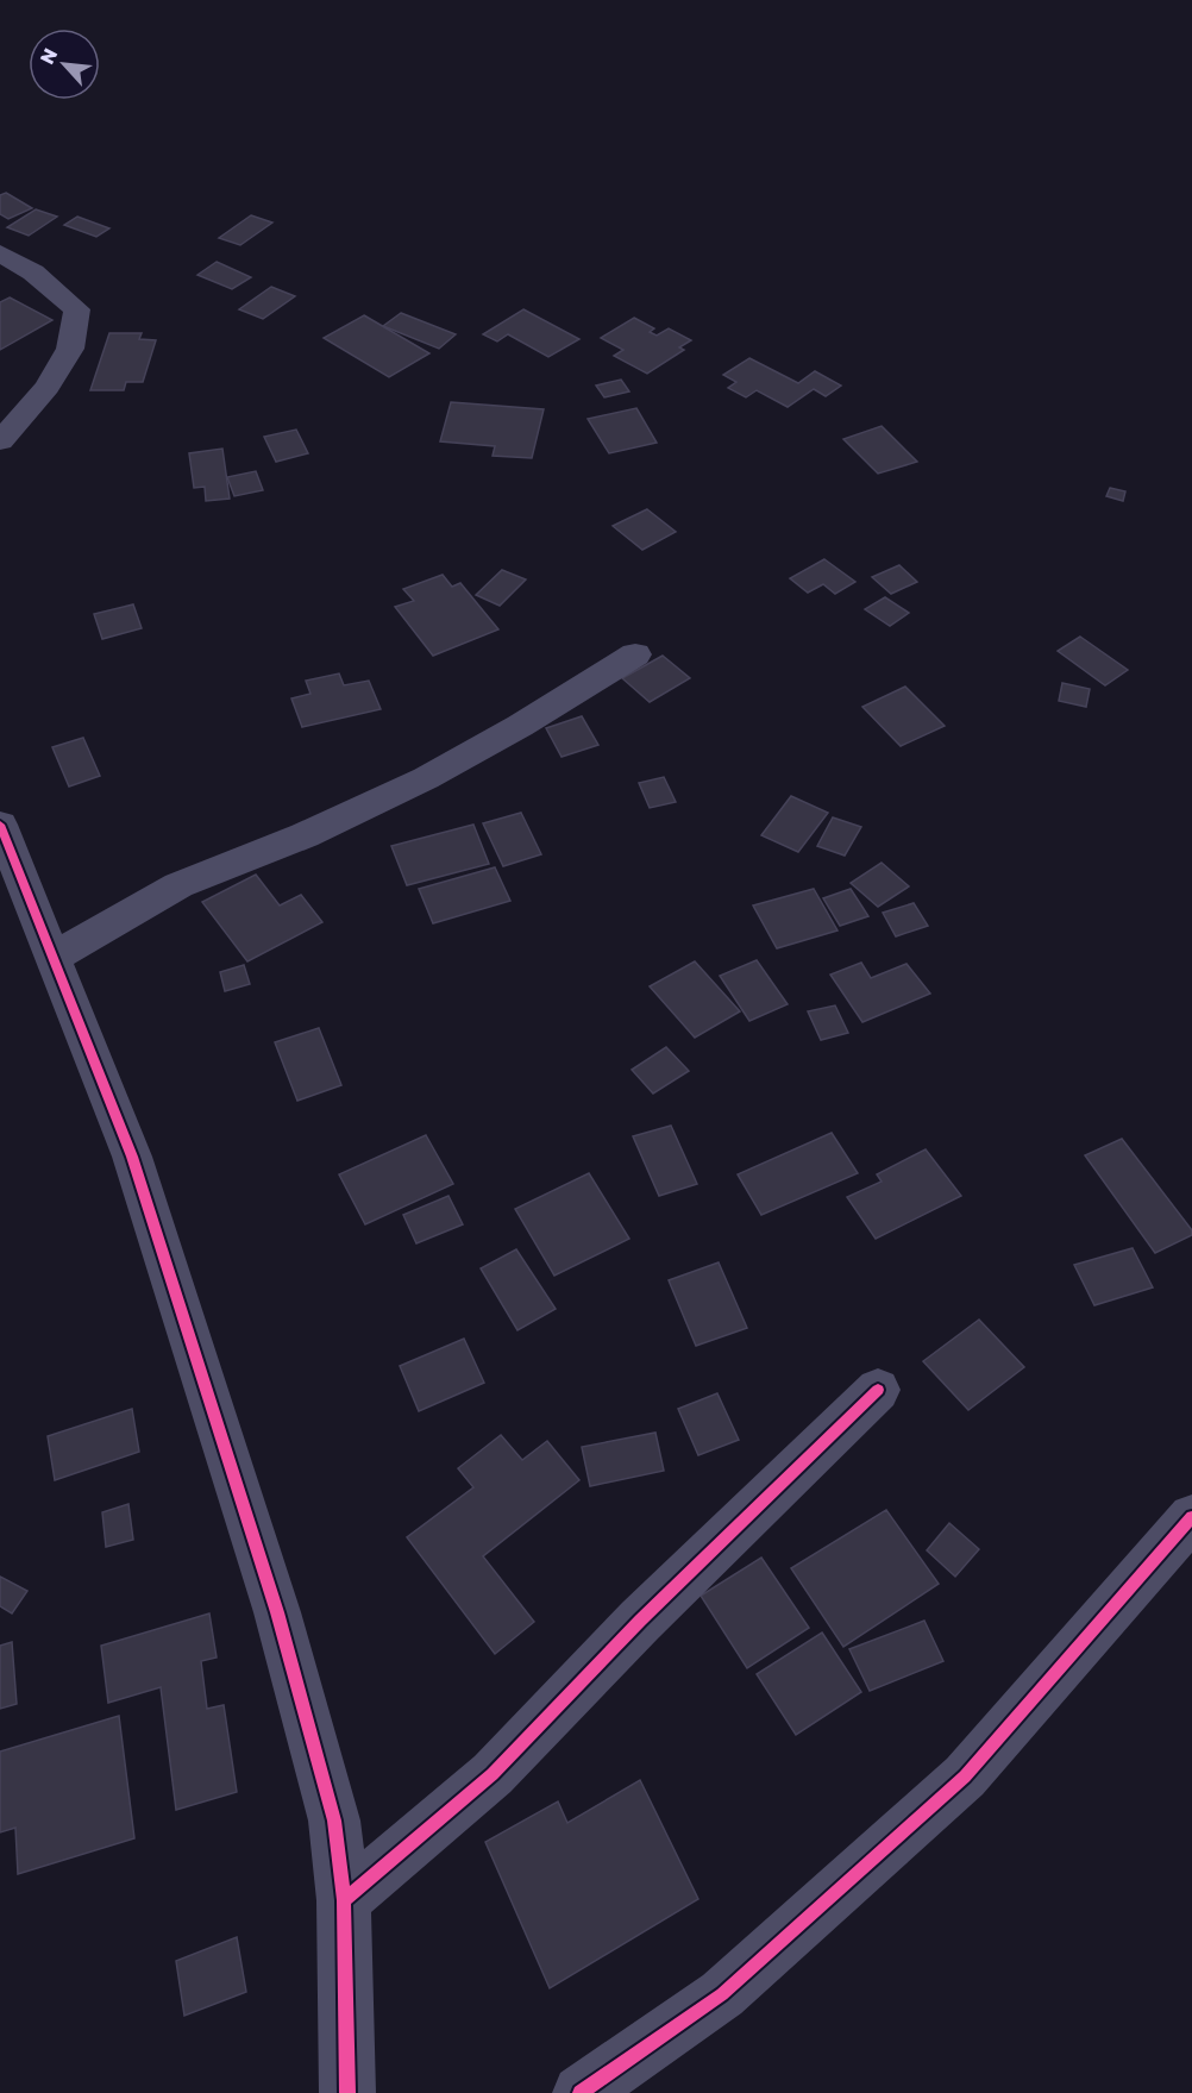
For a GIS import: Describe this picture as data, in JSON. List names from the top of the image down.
{
  "north": "top left"
}
